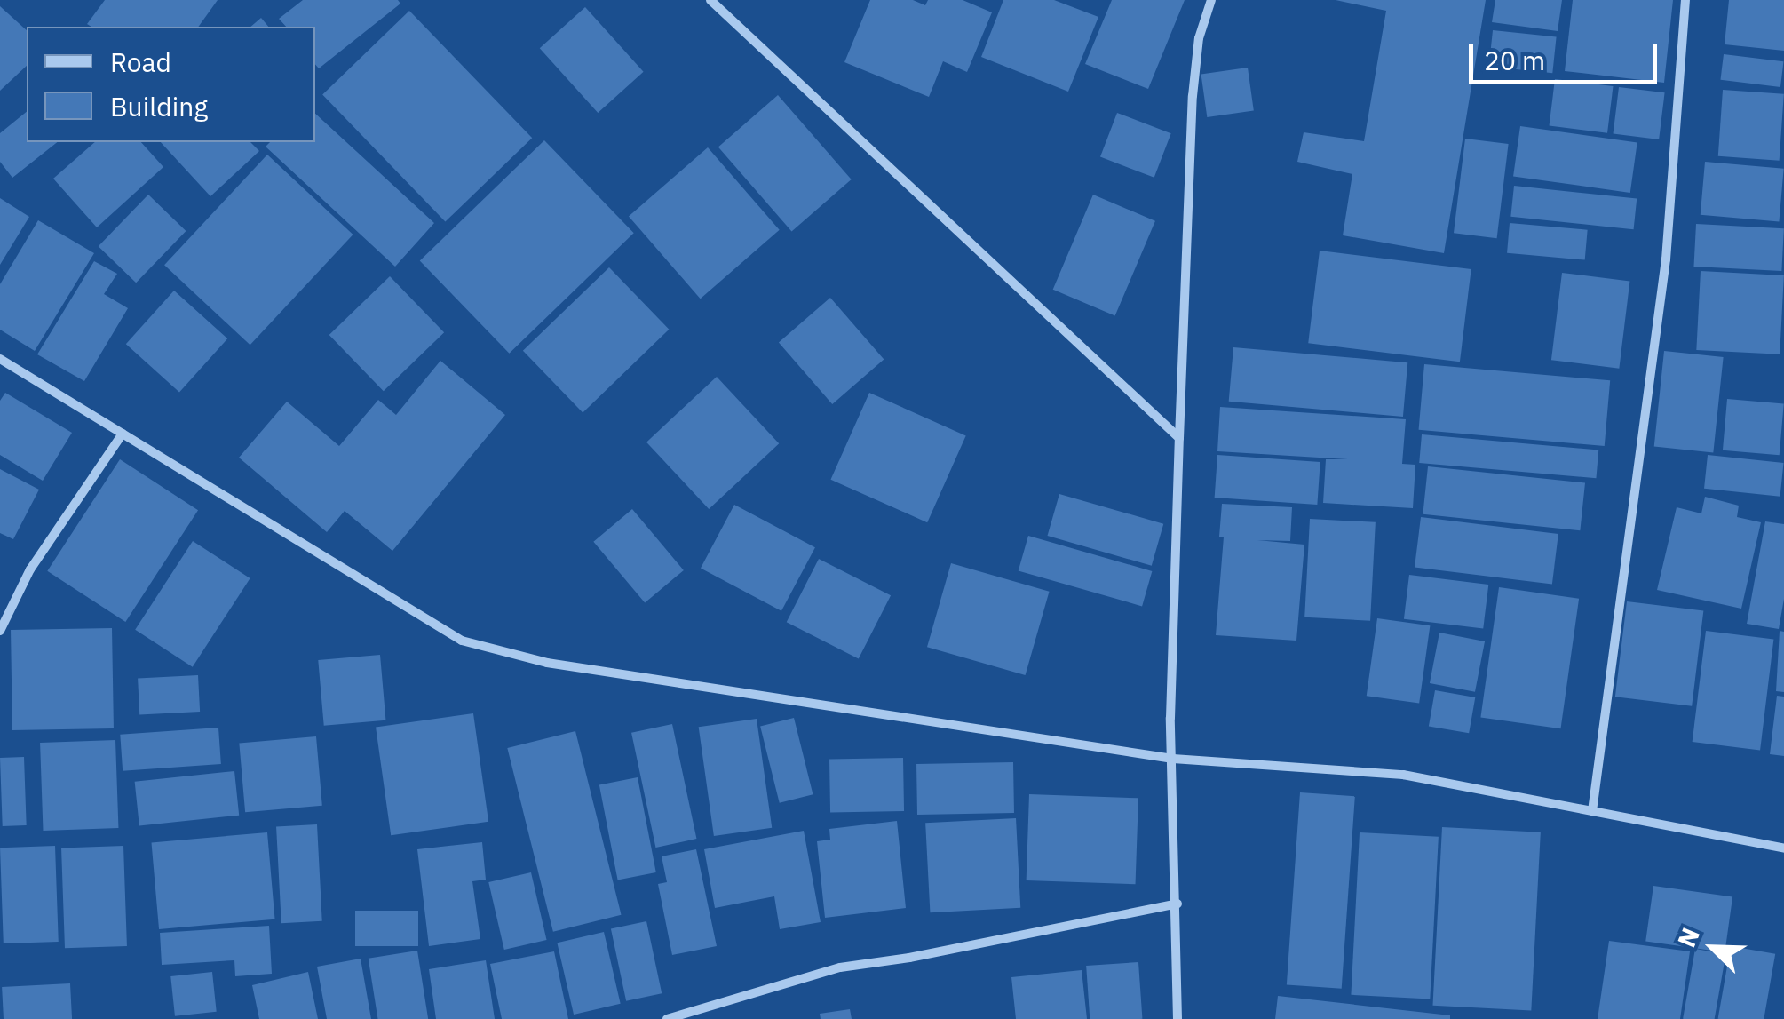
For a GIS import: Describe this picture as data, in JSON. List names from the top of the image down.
{
  "legend": ["Road", "Building"],
  "scale_bar": "20 m",
  "north": "top left"
}
